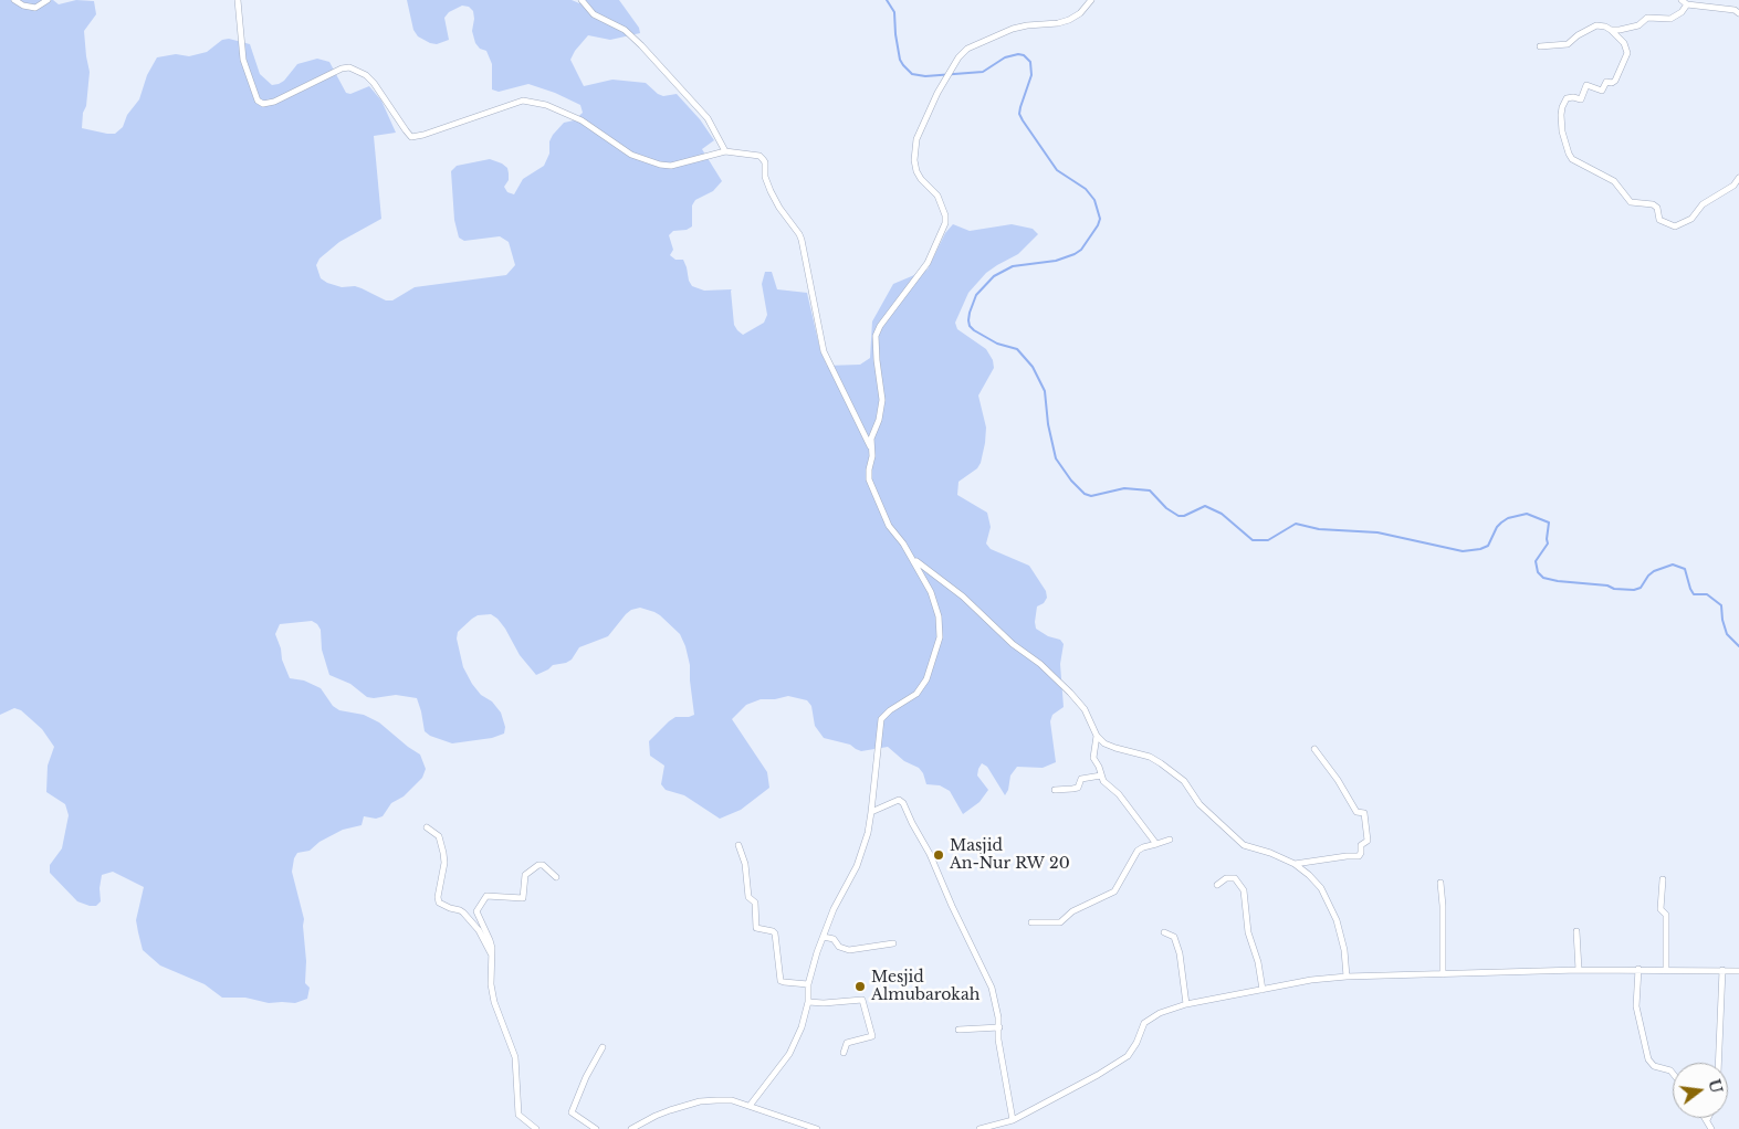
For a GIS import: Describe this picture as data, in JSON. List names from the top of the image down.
{
  "places": ["Masjid An-Nur RW 20", "Mesjid Almubarokah"],
  "north": "right"
}
